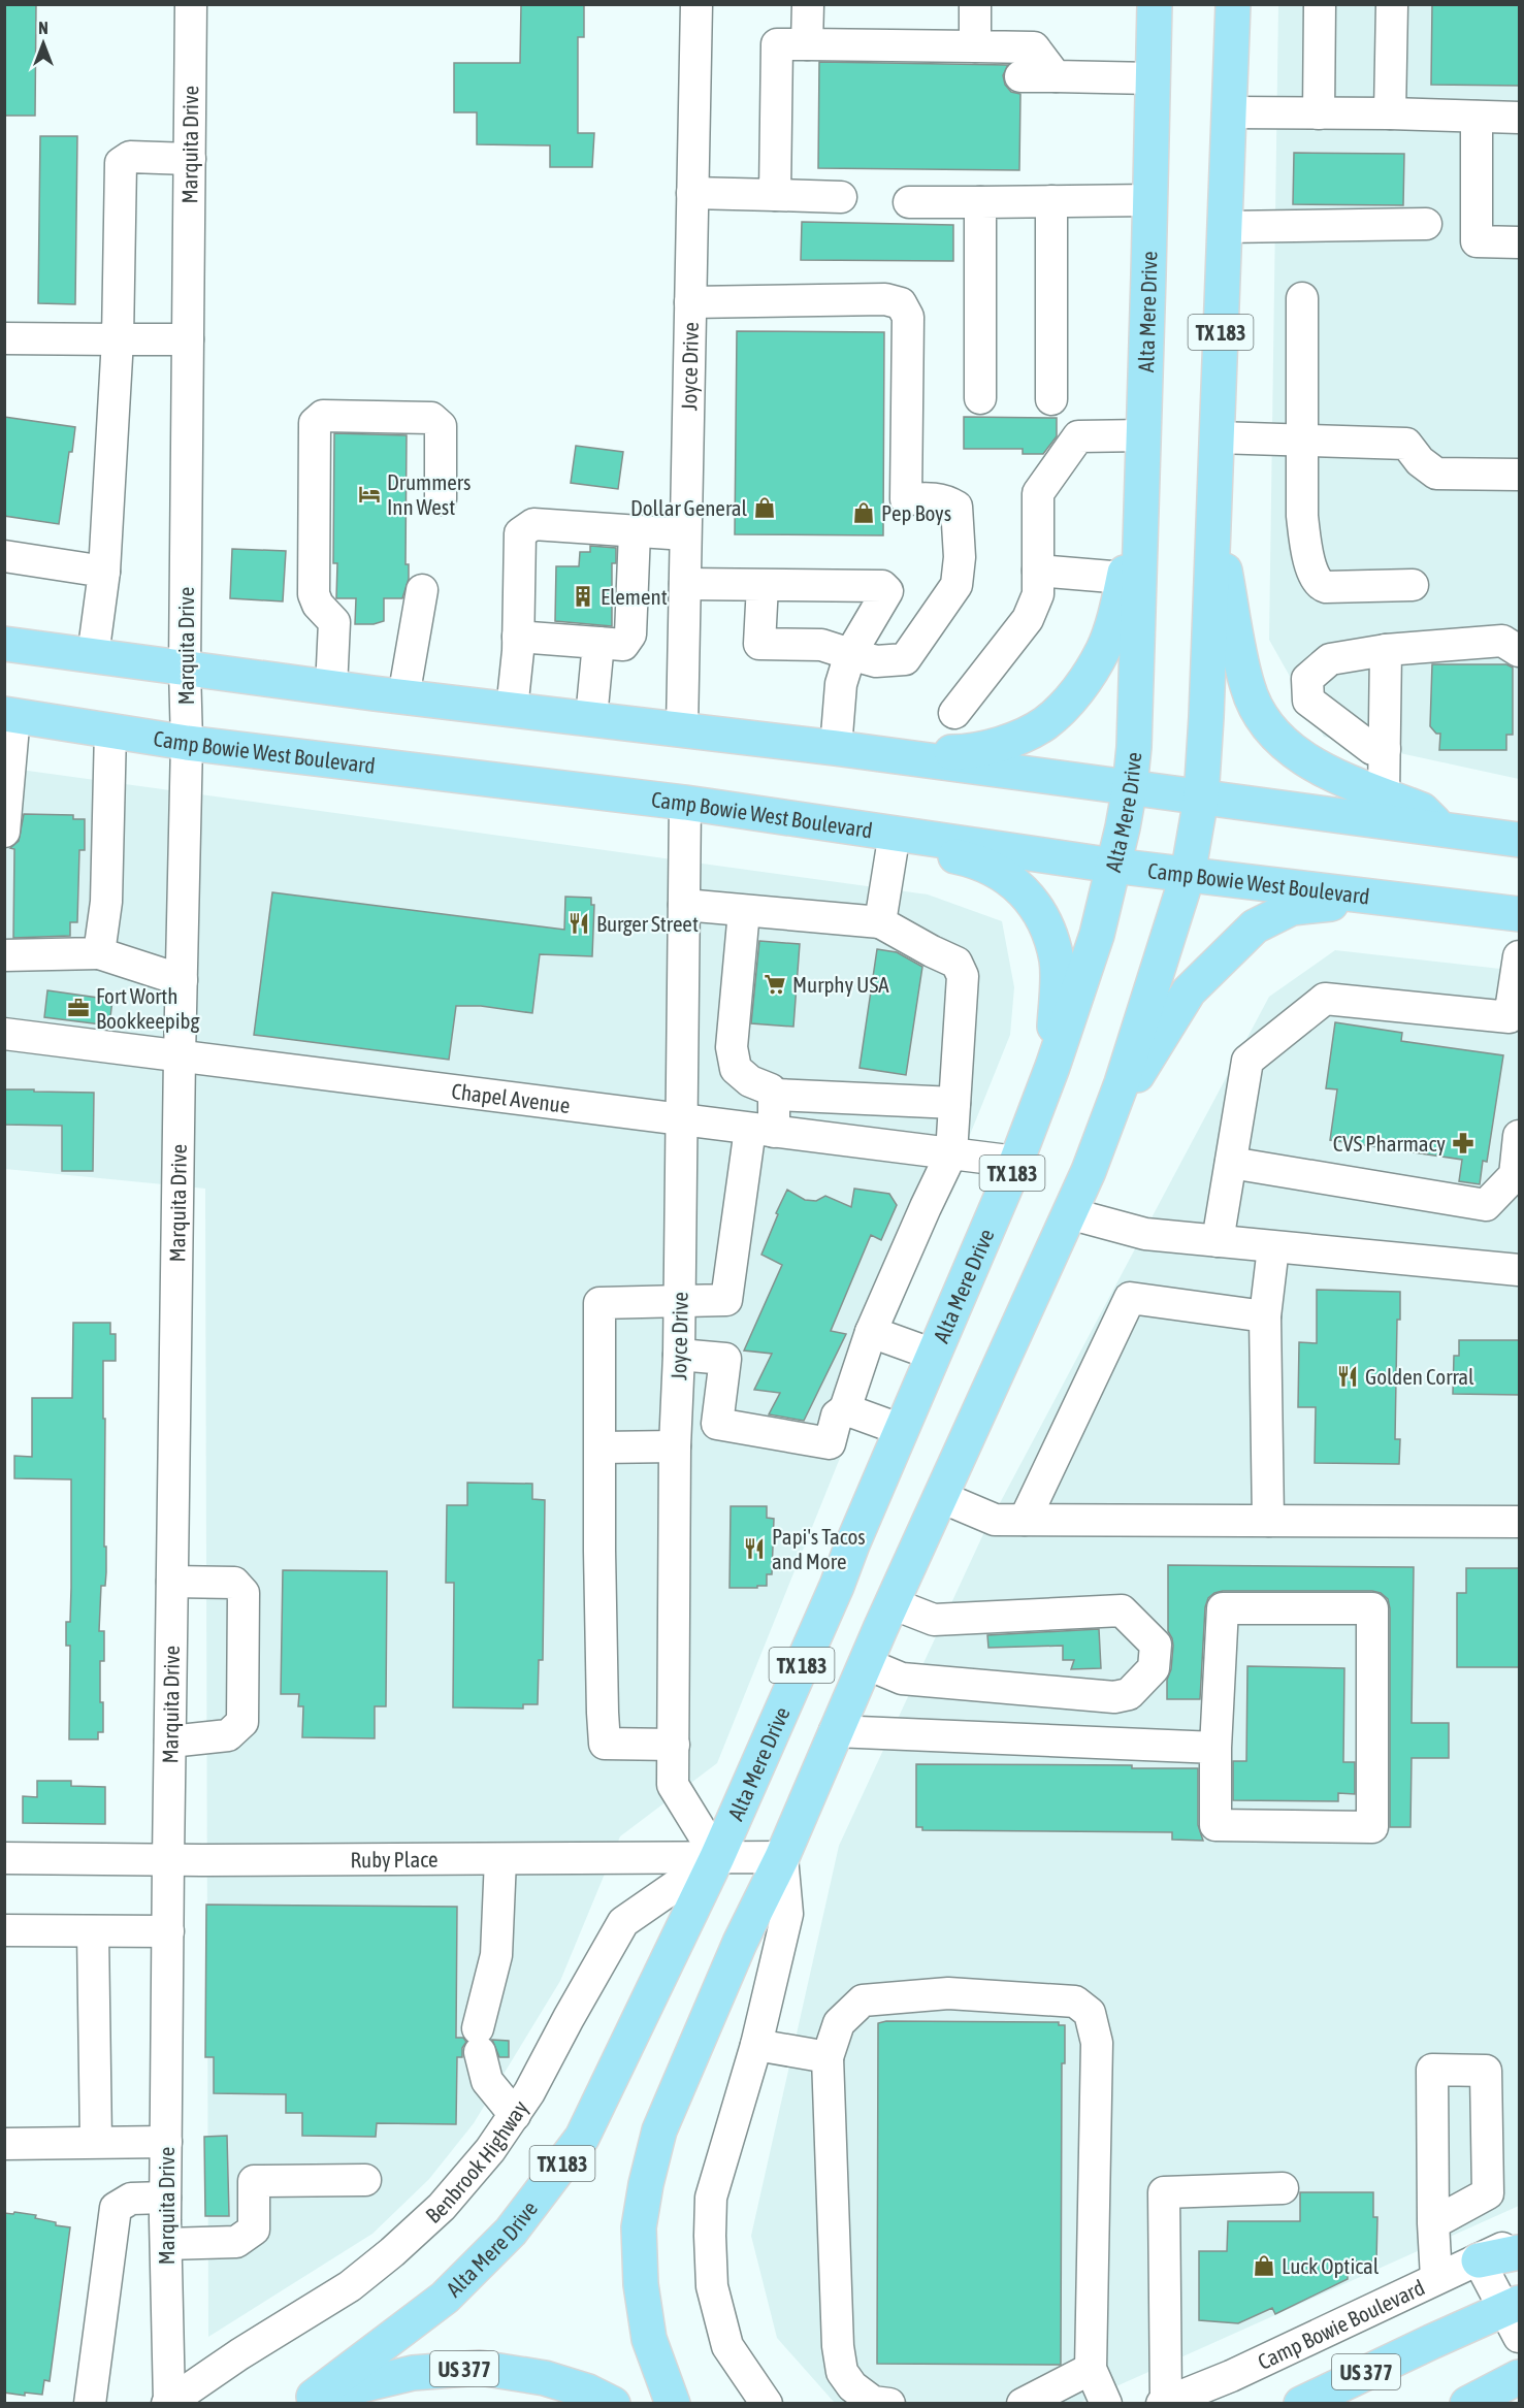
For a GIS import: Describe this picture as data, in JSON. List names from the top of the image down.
{
  "streets": {
    "main road": [
      "Alta Mere Drive",
      "TX 183",
      "Camp Bowie West Boulevard",
      "US 377"
    ],
    "street": [
      "Marquita Drive",
      "Joyce Drive",
      "Chapel Avenue",
      "Ruby Place",
      "Benbrook Highway",
      "Camp Bowie Boulevard"
    ]
  },
  "crossings": [
    ["Marquita Drive", "Camp Bowie West Boulevard"],
    ["Marquita Drive", "Chapel Avenue"],
    ["Marquita Drive", "Ruby Place"],
    ["Marquita Drive", "Benbrook Highway"],
    ["Alta Mere Drive", "Joyce Drive"],
    ["Alta Mere Drive", "Camp Bowie West Boulevard"],
    ["Alta Mere Drive", "Chapel Avenue"],
    ["Alta Mere Drive", "Ruby Place"],
    ["Alta Mere Drive", "Benbrook Highway"],
    ["Alta Mere Drive", "US 377"],
    ["TX 183", "Camp Bowie West Boulevard"],
    ["TX 183", "Ruby Place"],
    ["Joyce Drive", "Camp Bowie West Boulevard"],
    ["Joyce Drive", "Chapel Avenue"],
    ["Joyce Drive", "Ruby Place"],
    ["Joyce Drive", "Benbrook Highway"],
    ["Ruby Place", "Benbrook Highway"]
  ],
  "places": {
    "hotel": ["Drummers Inn West"],
    "shop": ["Dollar General", "Pep Boys", "Luck Optical"],
    "building": ["Element"],
    "restaurant": ["Burger Street", "Golden Corral", "Papi's Tacos and More"],
    "supermarket": ["Murphy USA"],
    "office": ["Fort Worth Bookkeepibg"],
    "pharmacy": ["CVS Pharmacy"]
  },
  "north": "top"
}
